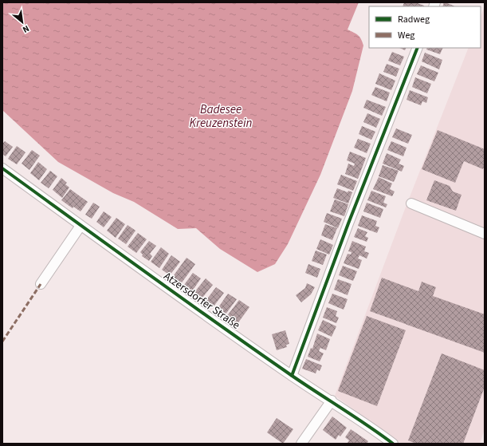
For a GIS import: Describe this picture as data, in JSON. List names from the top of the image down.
{
  "streets": {
    "street": ["Atzersdorfer Straße"]
  },
  "water": ["Badesee Kreuzenstein"],
  "legend": ["Radweg", "Weg"],
  "north": "bottom right"
}
